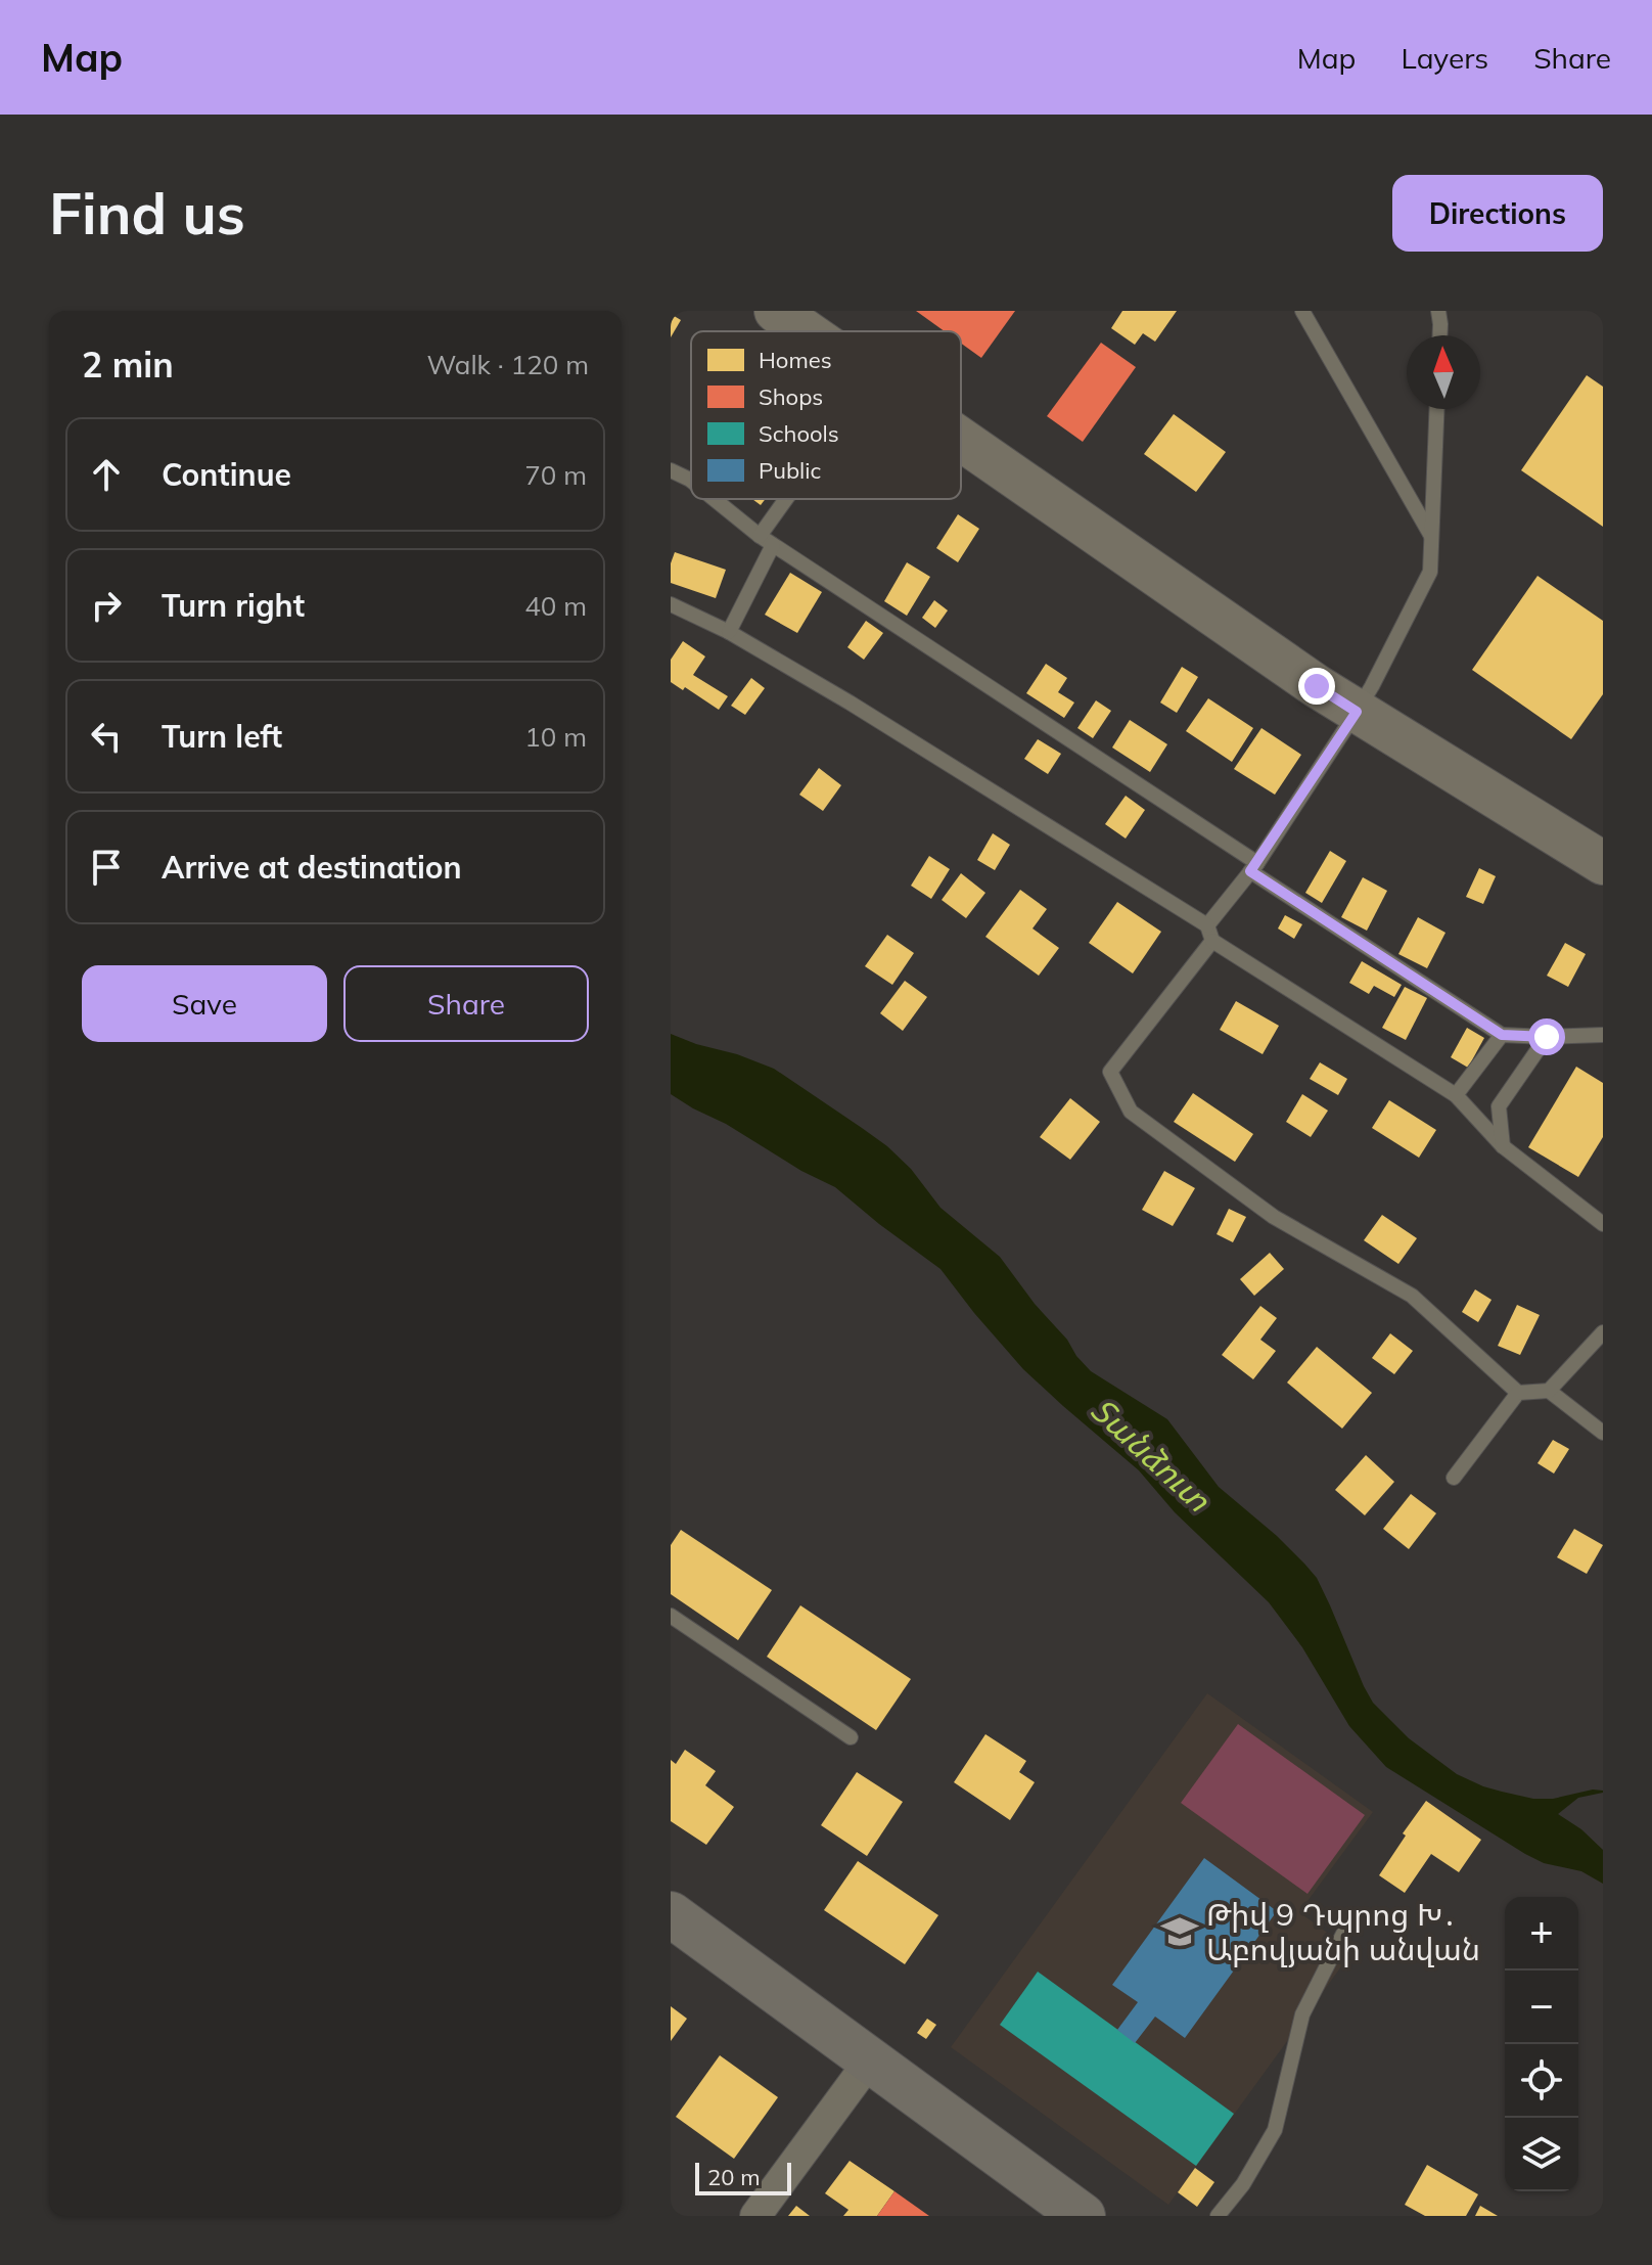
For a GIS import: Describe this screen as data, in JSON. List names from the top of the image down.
{
  "water": ["Տանձուտ"],
  "places": {
    "school or university": ["Թիվ 9 Դպրոց Խ․ Աբովյանի անվան"]
  },
  "legend": [
    "Homes",
    "Shops",
    "Schools",
    "Public"
  ],
  "scale_bar": "20 m",
  "north": "top",
  "page": {
    "header": "Map",
    "nav": ["Map", "Layers", "Share"],
    "buttons": [
      "Directions",
      ["Save", "Share"]
    ],
    "title": "Find us",
    "heading": ["2 min", "Walk · 120 m"],
    "list": [
      ["Continue", "70 m"],
      ["Turn right", "40 m"],
      ["Turn left", "10 m"],
      "Arrive at destination"
    ],
    "map_buttons": ["+", "−"],
    "scale": "20 m"
  }
}
